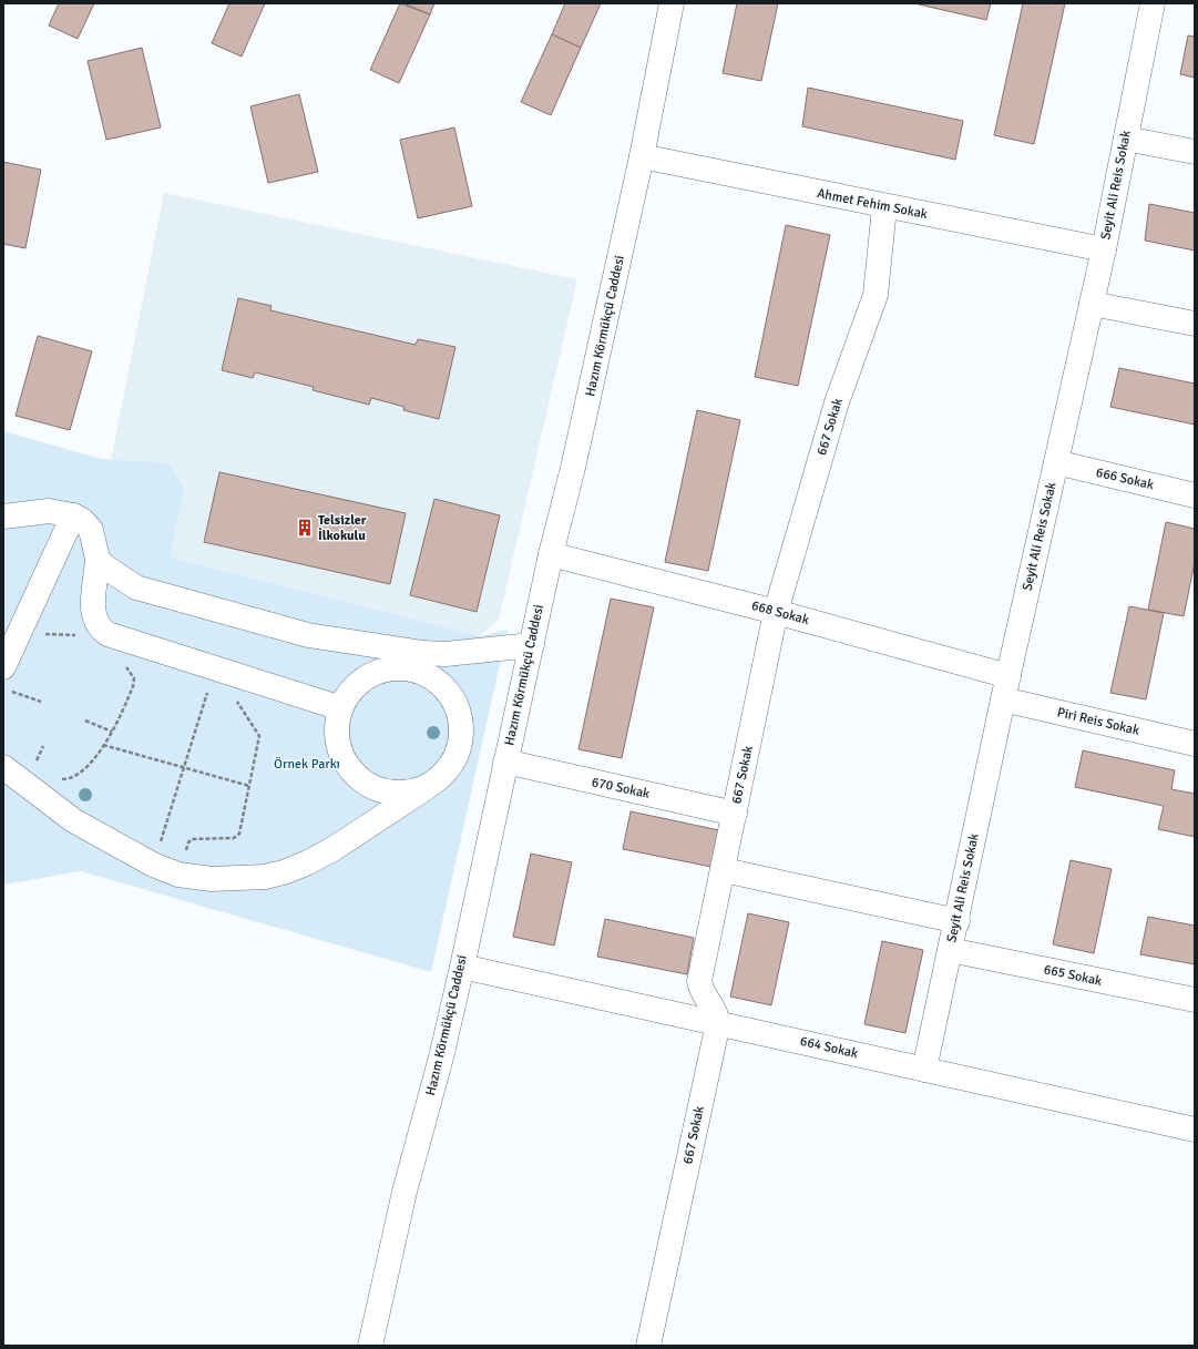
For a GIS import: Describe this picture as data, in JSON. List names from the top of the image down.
{
  "streets": {
    "street": [
      "Seyit Ali Reis Sokak",
      "Ahmet Fehim Sokak",
      "Hazım Körmükçü Caddesi",
      "667 Sokak",
      "666 Sokak",
      "668 Sokak",
      "Piri Reis Sokak",
      "670 Sokak",
      "665 Sokak",
      "664 Sokak"
    ]
  },
  "crossings": [
    ["Seyit Ali Reis Sokak", "Ahmet Fehim Sokak"],
    ["Seyit Ali Reis Sokak", "666 Sokak"],
    ["Seyit Ali Reis Sokak", "668 Sokak"],
    ["Seyit Ali Reis Sokak", "Piri Reis Sokak"],
    ["Seyit Ali Reis Sokak", "665 Sokak"],
    ["Seyit Ali Reis Sokak", "664 Sokak"],
    ["Ahmet Fehim Sokak", "Hazım Körmükçü Caddesi"],
    ["Ahmet Fehim Sokak", "667 Sokak"],
    ["Hazım Körmükçü Caddesi", "668 Sokak"],
    ["Hazım Körmükçü Caddesi", "670 Sokak"],
    ["Hazım Körmükçü Caddesi", "664 Sokak"],
    ["667 Sokak", "668 Sokak"],
    ["667 Sokak", "670 Sokak"],
    ["667 Sokak", "664 Sokak"]
  ],
  "parks": ["Örnek Parkı"],
  "places": {
    "building": ["Telsizler İlkokulu"]
  }
}
